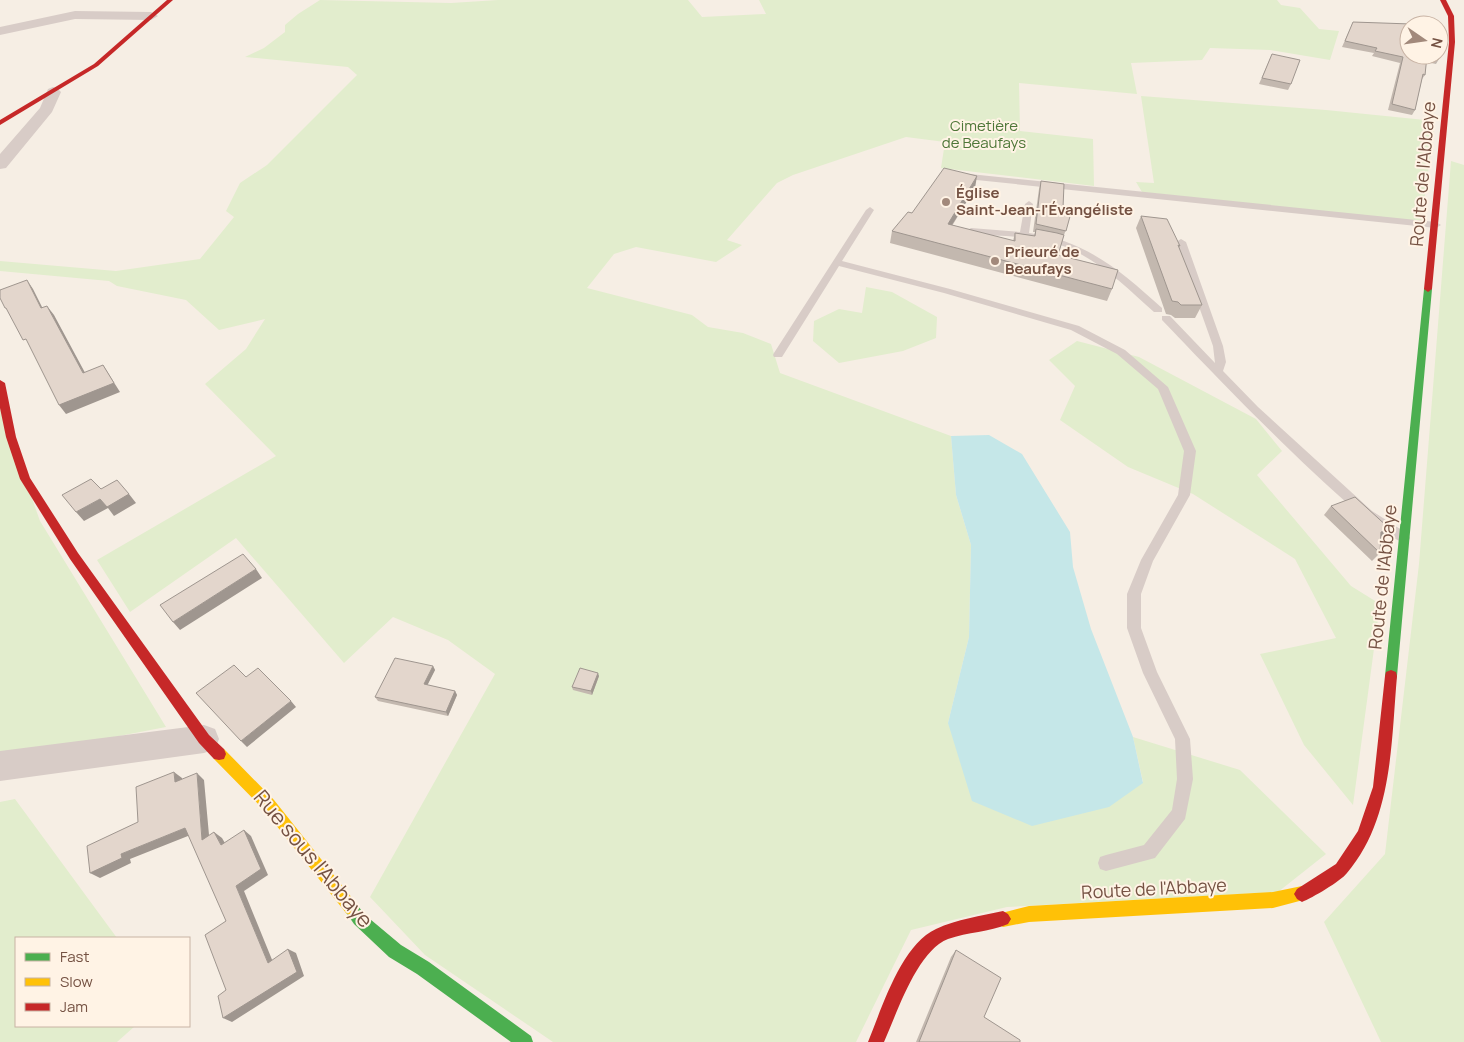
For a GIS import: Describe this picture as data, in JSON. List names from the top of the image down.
{
  "streets": {
    "street": ["Route de l'Abbaye", "Rue sous l'Abbaye"]
  },
  "parks": ["Cimetière de Beaufays"],
  "places": ["Église Saint-Jean-l'Évangéliste", "Prieuré de Beaufays"],
  "legend": ["Fast", "Slow", "Jam"],
  "north": "right"
}
